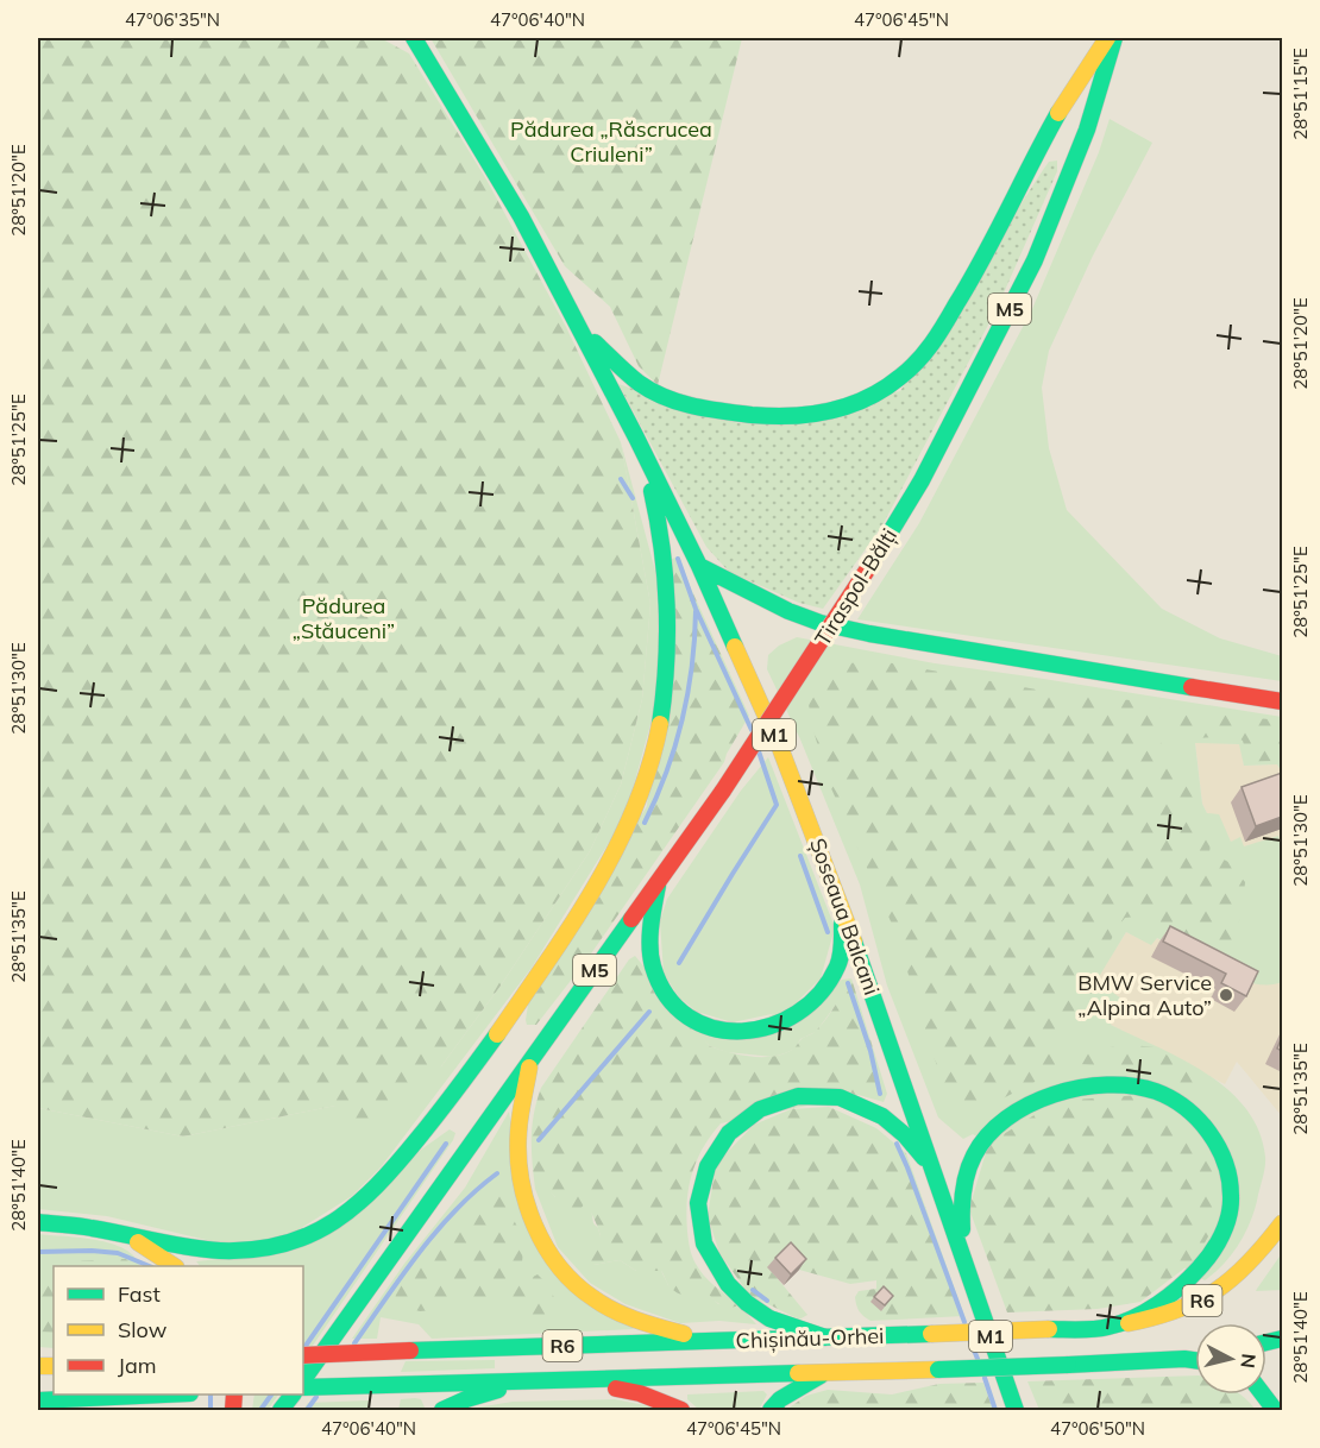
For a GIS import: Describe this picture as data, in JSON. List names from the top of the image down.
{
  "streets": {
    "main road": [
      "M5",
      "Tiraspol-Bălți",
      "M1",
      "Șoseaua Balcani",
      "R6",
      "Chișinău-Orhei"
    ]
  },
  "crossings": [
    ["M5", "Tiraspol-Bălți"],
    ["M1", "Șoseaua Balcani"]
  ],
  "parks": ["Pădurea „Răscrucea Criuleni”", "Pădurea „Stăuceni”"],
  "places": ["BMW Service „Alpina Auto”"],
  "legend": ["Fast", "Slow", "Jam"],
  "north": "right",
  "coordinates": [
    "47°06'35\"N",
    "47°06'40\"N",
    "47°06'45\"N",
    "28°51'15\"E",
    "28°51'20\"E",
    "28°51'25\"E",
    "28°51'30\"E",
    "28°51'35\"E",
    "28°51'40\"E",
    "47°06'50\"N"
  ]
}
